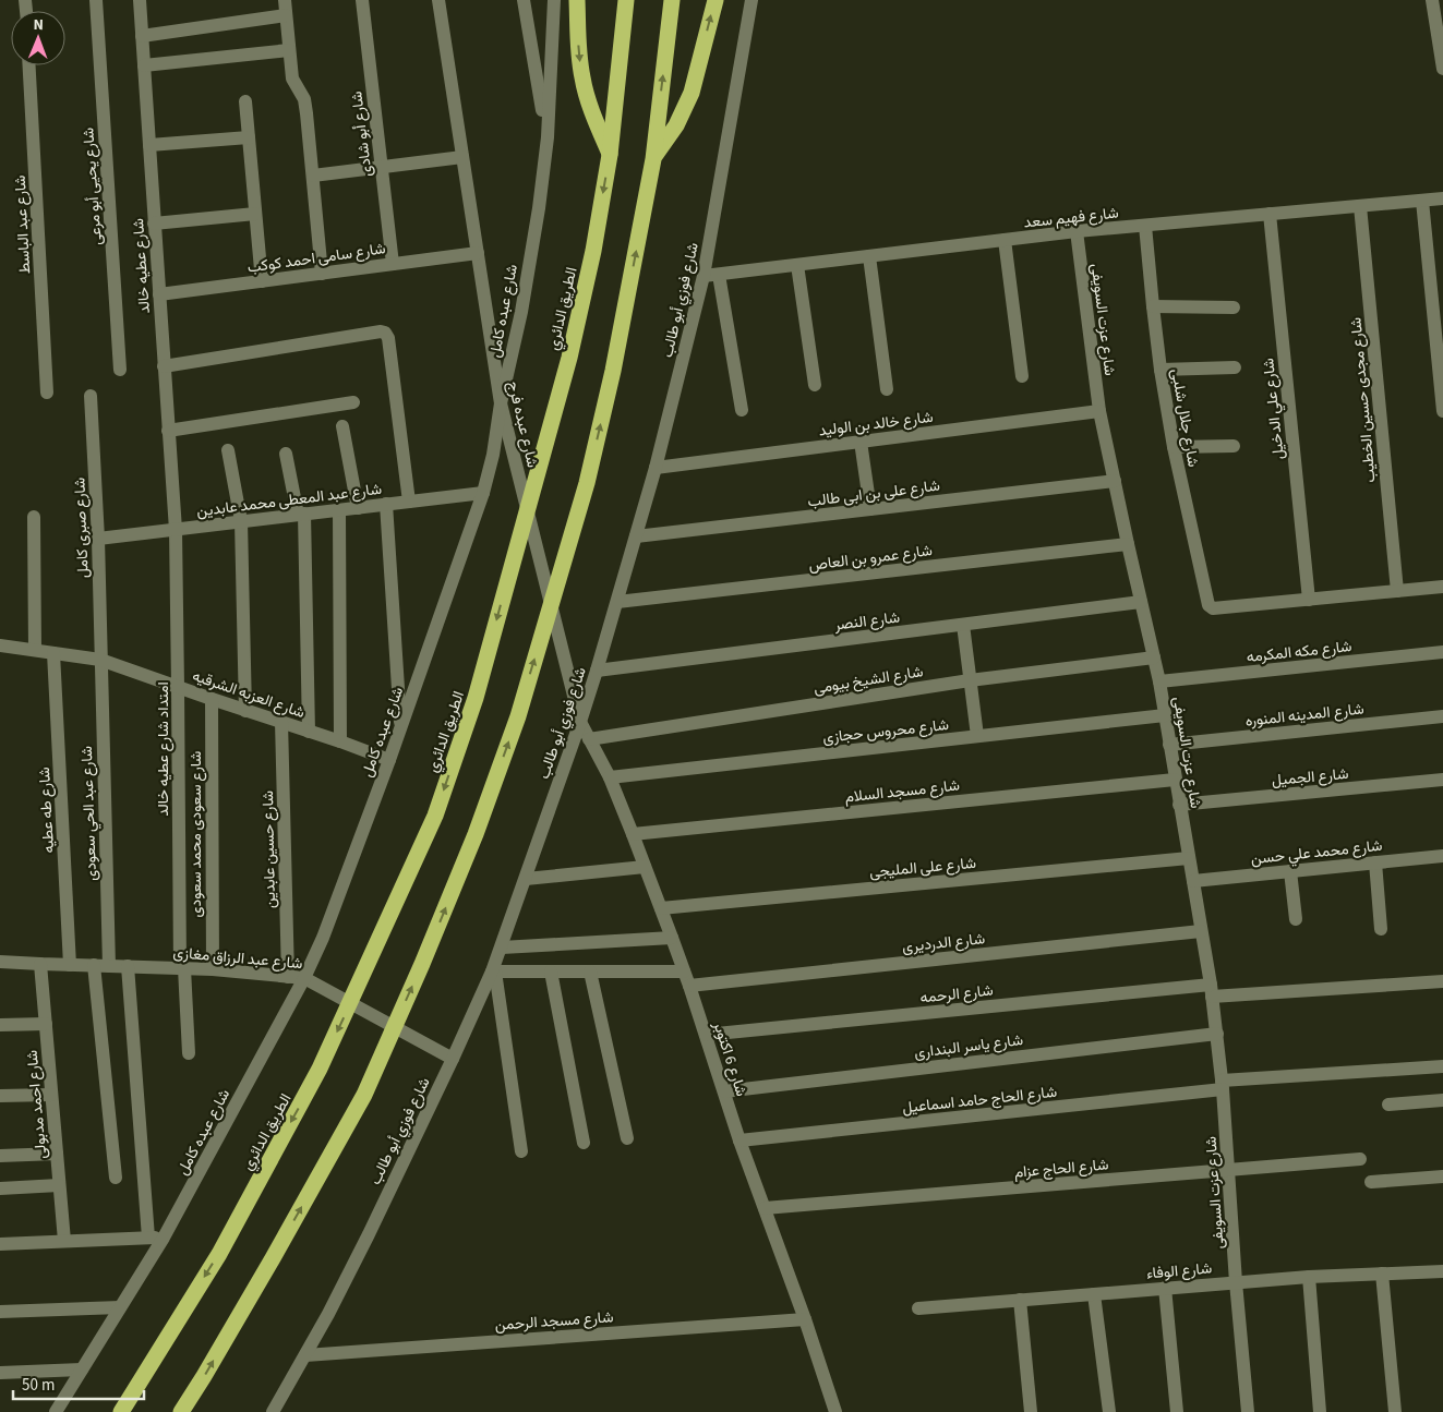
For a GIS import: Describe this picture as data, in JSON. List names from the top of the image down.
{
  "streets": {
    "highway": ["الطريق الدائري"],
    "street": [
      "شارع أبو شادى",
      "شارع يحيى أبو مرعى",
      "شارع فهيم سعد",
      "شارع عبد الباسط",
      "شارع سامى احمد كوكب",
      "شارع عطيه خالد",
      "شارع فوزي أبو طالب",
      "شارع عبده كامل",
      "شارع عزت السويفى",
      "شارع مجدى حسين الخطيب",
      "شارع علي الدخيل",
      "شارع جلال شلبى",
      "شارع خالد بن الوليد",
      "شارع عبده فرج",
      "شارع على بن ابى طالب",
      "شارع عبد المعطى محمد عابدين",
      "شارع صبرى كامل",
      "شارع عمرو بن العاص",
      "شارع النصر",
      "شارع مكه المكرمه",
      "شارع الشيخ بيومى",
      "شارع العزبه الشرقيه",
      "شارع المدينه المنوره",
      "شارع محروس حجازى",
      "امتداد شارع عطيه خالد",
      "شارع الجميل",
      "شارع مسجد السلام",
      "شارع طه عطيه",
      "شارع عبد الحي سعودى",
      "شارع سعودى محمد سعودى",
      "شارع حسين عابدين",
      "شارع محمد علي حسن",
      "شارع على المليجى",
      "شارع الدرديرى",
      "شارع عبد الرزاق مغازى",
      "شارع الرحمه",
      "شارع ياسر البندارى",
      "شارع 6 اكتوبر",
      "شارع الحاج حامد اسماعيل",
      "شارع احمد مدبولى",
      "شارع الحاج عزام",
      "شارع الوفاء",
      "شارع مسجد الرحمن"
    ]
  },
  "crossings": [
    ["شارع أبو شادى", "شارع سامى احمد كوكب"],
    ["شارع فهيم سعد", "شارع فوزي أبو طالب"],
    ["شارع فهيم سعد", "شارع عزت السويفى"],
    ["شارع فهيم سعد", "شارع مجدى حسين الخطيب"],
    ["شارع فهيم سعد", "شارع علي الدخيل"],
    ["شارع فهيم سعد", "شارع جلال شلبى"],
    ["شارع سامى احمد كوكب", "شارع عطيه خالد"],
    ["شارع سامى احمد كوكب", "شارع عبده فرج"],
    ["شارع عطيه خالد", "شارع عبد المعطى محمد عابدين"],
    ["شارع عطيه خالد", "امتداد شارع عطيه خالد"],
    ["شارع فوزي أبو طالب", "شارع خالد بن الوليد"],
    ["شارع فوزي أبو طالب", "شارع عبده فرج"],
    ["شارع فوزي أبو طالب", "شارع على بن ابى طالب"],
    ["شارع فوزي أبو طالب", "شارع عمرو بن العاص"],
    ["شارع فوزي أبو طالب", "شارع النصر"],
    ["شارع فوزي أبو طالب", "شارع عبد الرزاق مغازى"],
    ["شارع فوزي أبو طالب", "شارع 6 اكتوبر"],
    ["شارع فوزي أبو طالب", "شارع مسجد الرحمن"],
    ["شارع عبده كامل", "شارع عبده فرج"],
    ["شارع عبده كامل", "شارع عبد المعطى محمد عابدين"],
    ["شارع عبده كامل", "شارع العزبه الشرقيه"],
    ["شارع عبده كامل", "شارع عبد الرزاق مغازى"],
    ["شارع عزت السويفى", "شارع خالد بن الوليد"],
    ["شارع عزت السويفى", "شارع على بن ابى طالب"],
    ["شارع عزت السويفى", "شارع عمرو بن العاص"],
    ["شارع عزت السويفى", "شارع النصر"],
    ["شارع عزت السويفى", "شارع مكه المكرمه"],
    ["شارع عزت السويفى", "شارع الشيخ بيومى"],
    ["شارع عزت السويفى", "شارع المدينه المنوره"],
    ["شارع عزت السويفى", "شارع محروس حجازى"],
    ["شارع عزت السويفى", "شارع الجميل"],
    ["شارع عزت السويفى", "شارع مسجد السلام"],
    ["شارع عزت السويفى", "شارع محمد علي حسن"],
    ["شارع عزت السويفى", "شارع على المليجى"],
    ["شارع عزت السويفى", "شارع الدرديرى"],
    ["شارع عزت السويفى", "شارع الرحمه"],
    ["شارع عزت السويفى", "شارع ياسر البندارى"],
    ["شارع عزت السويفى", "شارع الحاج حامد اسماعيل"],
    ["شارع عزت السويفى", "شارع الحاج عزام"],
    ["شارع عزت السويفى", "شارع الوفاء"],
    ["شارع علي الدخيل", "شارع جلال شلبى"],
    ["شارع عبده فرج", "شارع 6 اكتوبر"],
    ["شارع عبد المعطى محمد عابدين", "شارع صبرى كامل"],
    ["شارع عبد المعطى محمد عابدين", "امتداد شارع عطيه خالد"],
    ["شارع صبرى كامل", "شارع العزبه الشرقيه"],
    ["شارع صبرى كامل", "شارع عبد الحي سعودى"],
    ["شارع الشيخ بيومى", "شارع 6 اكتوبر"],
    ["شارع العزبه الشرقيه", "امتداد شارع عطيه خالد"],
    ["شارع العزبه الشرقيه", "شارع طه عطيه"],
    ["شارع العزبه الشرقيه", "شارع عبد الحي سعودى"],
    ["شارع العزبه الشرقيه", "شارع سعودى محمد سعودى"],
    ["شارع العزبه الشرقيه", "شارع حسين عابدين"],
    ["شارع محروس حجازى", "شارع 6 اكتوبر"],
    ["امتداد شارع عطيه خالد", "شارع عبد الرزاق مغازى"],
    ["شارع مسجد السلام", "شارع 6 اكتوبر"],
    ["شارع طه عطيه", "شارع عبد الرزاق مغازى"],
    ["شارع عبد الحي سعودى", "شارع عبد الرزاق مغازى"],
    ["شارع سعودى محمد سعودى", "شارع عبد الرزاق مغازى"],
    ["شارع حسين عابدين", "شارع عبد الرزاق مغازى"],
    ["شارع على المليجى", "شارع 6 اكتوبر"],
    ["شارع الدرديرى", "شارع 6 اكتوبر"],
    ["شارع عبد الرزاق مغازى", "شارع احمد مدبولى"],
    ["شارع الرحمه", "شارع 6 اكتوبر"],
    ["شارع ياسر البندارى", "شارع 6 اكتوبر"],
    ["شارع 6 اكتوبر", "شارع الحاج حامد اسماعيل"],
    ["شارع 6 اكتوبر", "شارع الحاج عزام"],
    ["شارع 6 اكتوبر", "شارع مسجد الرحمن"]
  ],
  "scale_bar": "50 m",
  "north": "top"
}
